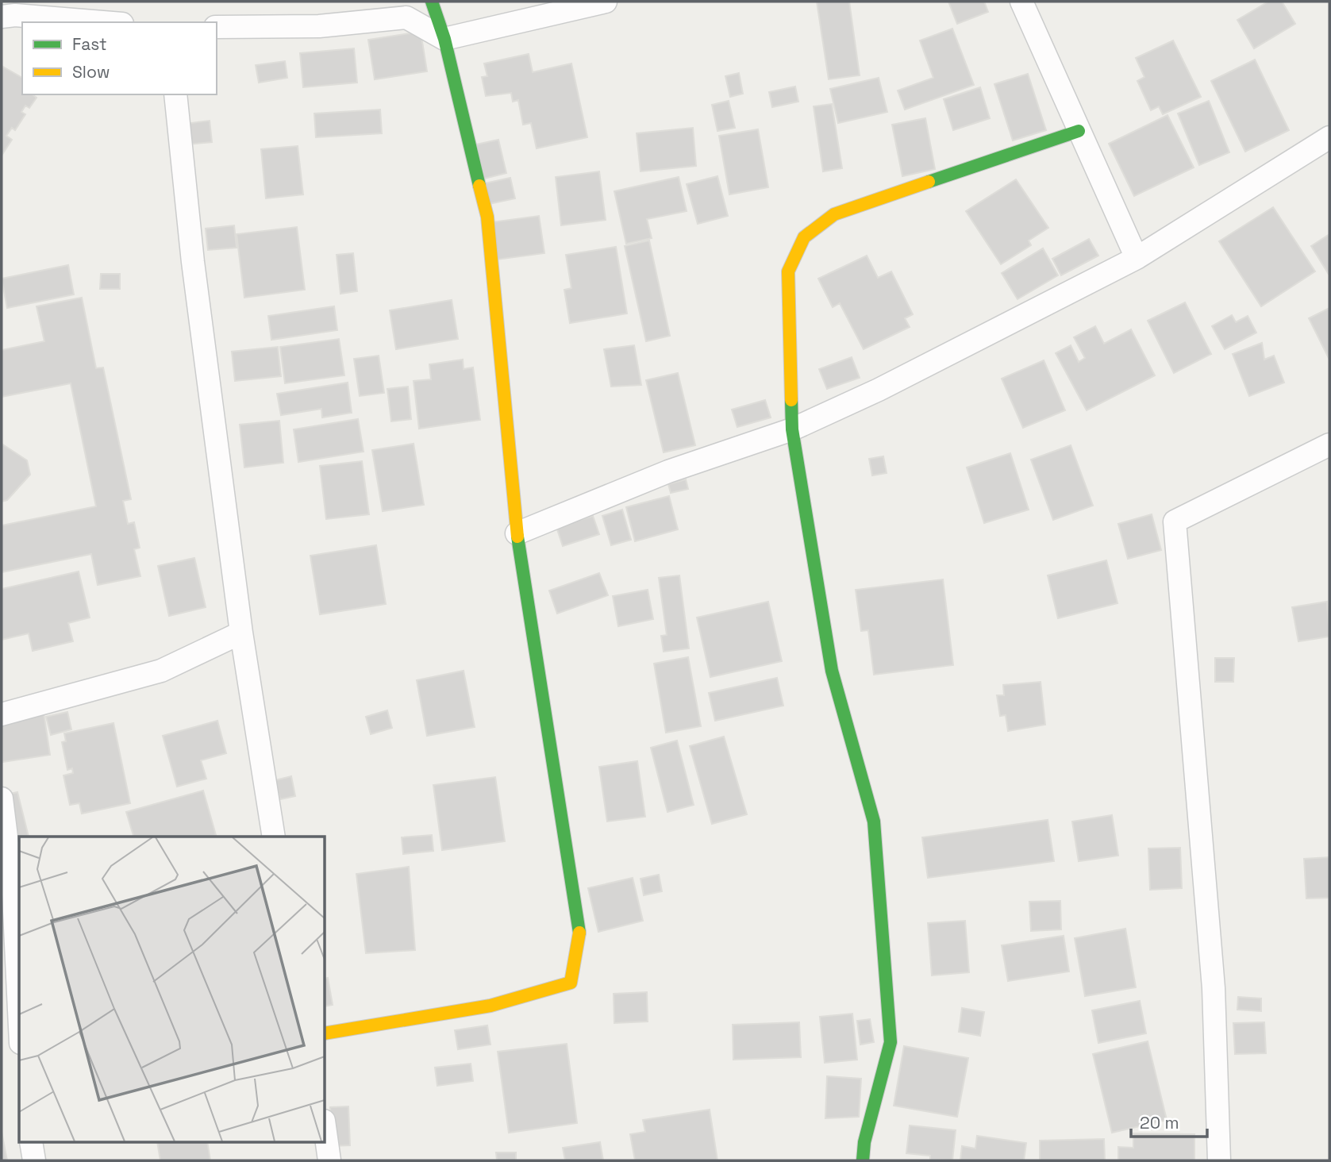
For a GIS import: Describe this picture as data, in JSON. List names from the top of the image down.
{
  "legend": ["Fast", "Slow"],
  "scale_bar": "20 m"
}
